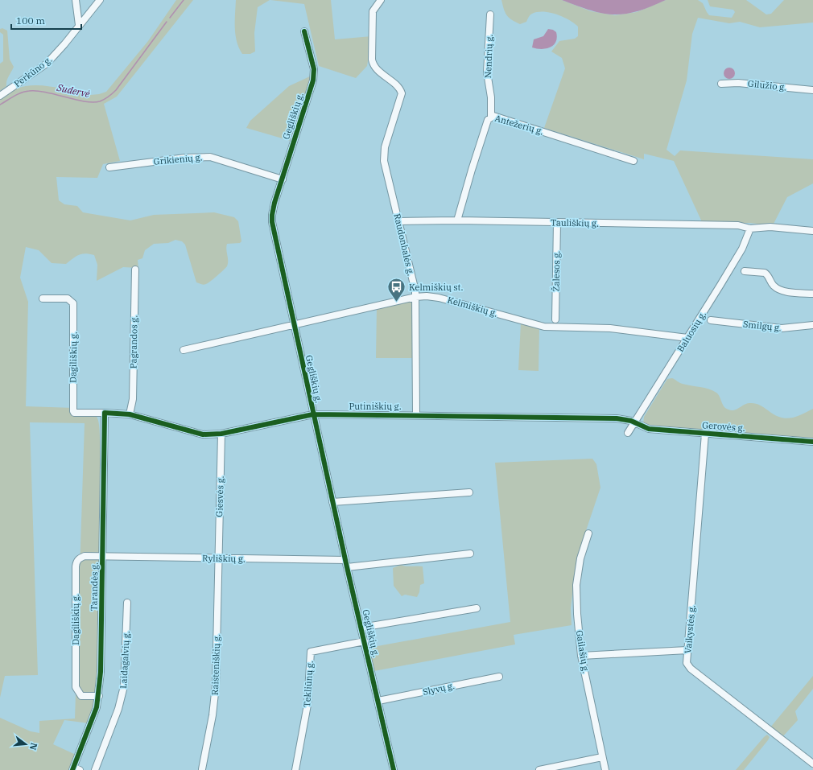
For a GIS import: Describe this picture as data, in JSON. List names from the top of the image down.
{
  "streets": {
    "street": [
      "Nendrių g.",
      "Perkūno g.",
      "Gilužio g.",
      "Gegliškių g.",
      "Antežerių g.",
      "Grikienių g.",
      "Tauliškių g.",
      "Raudonbalės g.",
      "Žalesos g.",
      "Kelmiškių g.",
      "Smilgų g.",
      "Baluosių g.",
      "Pagrandos g.",
      "Dagiliškių g.",
      "Putiniškių g.",
      "Gerovės g.",
      "Giesvės g.",
      "Ryliškių g.",
      "Tarandės g.",
      "Vaikystės g.",
      "Gailašių g.",
      "Laidagalvių g.",
      "Raisteniškių g.",
      "Tekliūnų g.",
      "Slyvų g."
    ]
  },
  "crossings": [
    ["Nendrių g.", "Antežerių g."],
    ["Gegliškių g.", "Grikienių g."],
    ["Gegliškių g.", "Kelmiškių g."],
    ["Gegliškių g.", "Putiniškių g."],
    ["Gegliškių g.", "Ryliškių g."],
    ["Gegliškių g.", "Tekliūnų g."],
    ["Gegliškių g.", "Slyvų g."],
    ["Antežerių g.", "Tauliškių g."],
    ["Tauliškių g.", "Raudonbalės g."],
    ["Tauliškių g.", "Žalesos g."],
    ["Tauliškių g.", "Baluosių g."],
    ["Raudonbalės g.", "Kelmiškių g."],
    ["Raudonbalės g.", "Putiniškių g."],
    ["Kelmiškių g.", "Baluosių g."],
    ["Baluosių g.", "Putiniškių g."],
    ["Baluosių g.", "Gerovės g."],
    ["Pagrandos g.", "Putiniškių g."],
    ["Dagiliškių g.", "Putiniškių g."],
    ["Dagiliškių g.", "Ryliškių g."],
    ["Dagiliškių g.", "Tarandės g."],
    ["Putiniškių g.", "Gerovės g."],
    ["Putiniškių g.", "Giesvės g."],
    ["Putiniškių g.", "Tarandės g."],
    ["Gerovės g.", "Vaikystės g."],
    ["Giesvės g.", "Ryliškių g."],
    ["Giesvės g.", "Raisteniškių g."],
    ["Ryliškių g.", "Tarandės g."],
    ["Ryliškių g.", "Raisteniškių g."]
  ],
  "water": ["Sudervė"],
  "places": {
    "bus stop": ["Kelmiškių st."]
  },
  "scale_bar": "100 m",
  "north": "right"
}
